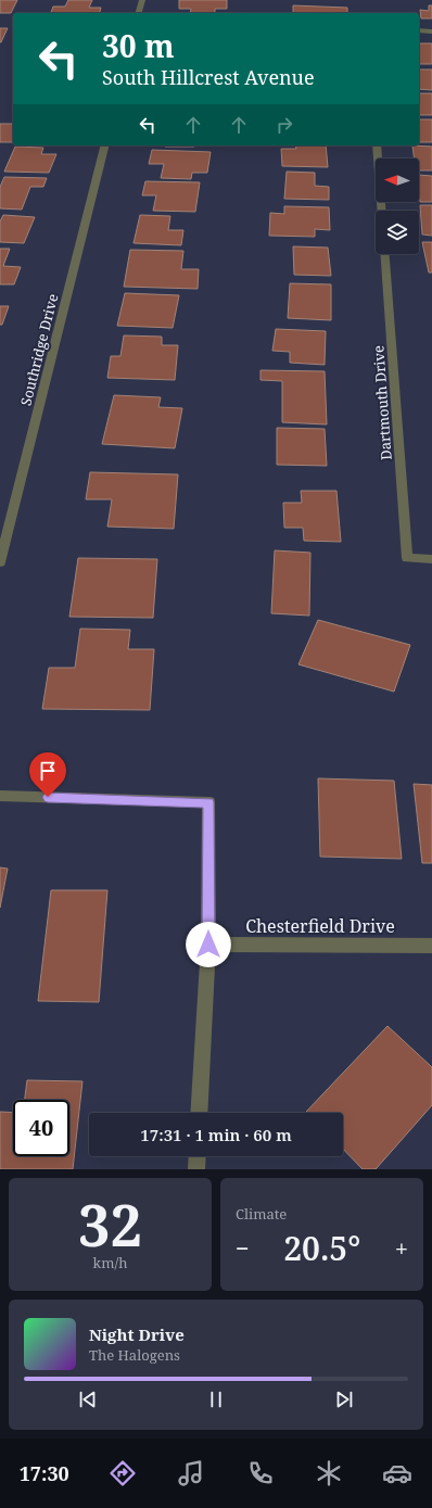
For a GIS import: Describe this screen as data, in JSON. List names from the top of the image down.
{
  "streets": {
    "street": ["Southridge Drive", "Dartmouth Drive", "Chesterfield Drive"]
  },
  "north": "left",
  "page": {
    "turn": ["30 m", "South Hillcrest Avenue"],
    "limit": "40",
    "trip": "17:31 · 1 min · 60 m",
    "tile": [
      ["32", "km/h"],
      "Climate"
    ],
    "heat": ["−", "20.5°", "+"],
    "song": ["Night Drive", "The Halogens"],
    "tabs": "17:30"
  }
}
